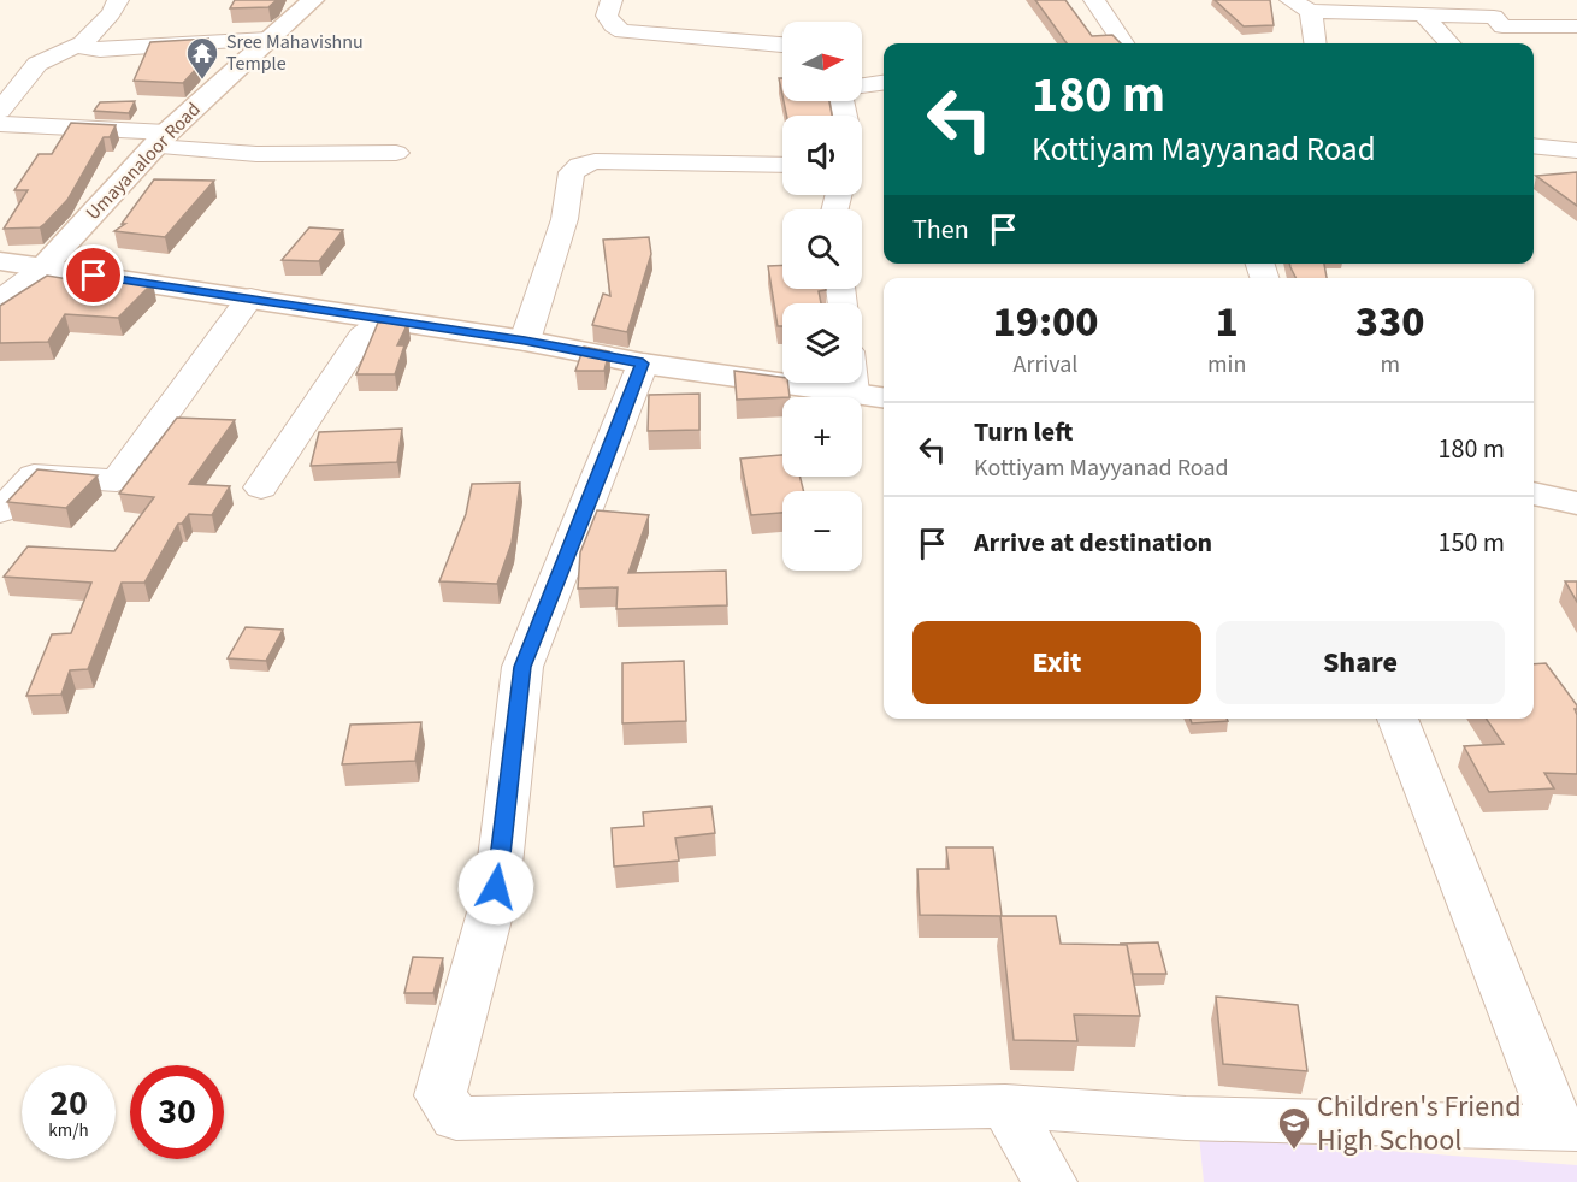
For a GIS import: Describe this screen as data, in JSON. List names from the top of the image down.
{
  "streets": {
    "main road": ["Umayanaloor Road"]
  },
  "places": {
    "temple": ["Sree Mahavishnu Temple"],
    "school or university": ["Children's Friend High School"]
  },
  "north": "right",
  "page": {
    "map_buttons": ["+", "−"],
    "turn": ["180 m", "Kottiyam Mayyanad Road"],
    "then": "Then",
    "eta": [
      "19:00",
      "Arrival",
      "1",
      "min",
      "330",
      "m"
    ],
    "list": [
      {
        "name": "Turn left",
        "note": "Kottiyam Mayyanad Road",
        "value": "180 m"
      },
      {
        "name": "Arrive at destination",
        "value": "150 m"
      }
    ],
    "buttons": ["Exit", "Share"],
    "speed": "20 km/h",
    "limit": "30"
  }
}
